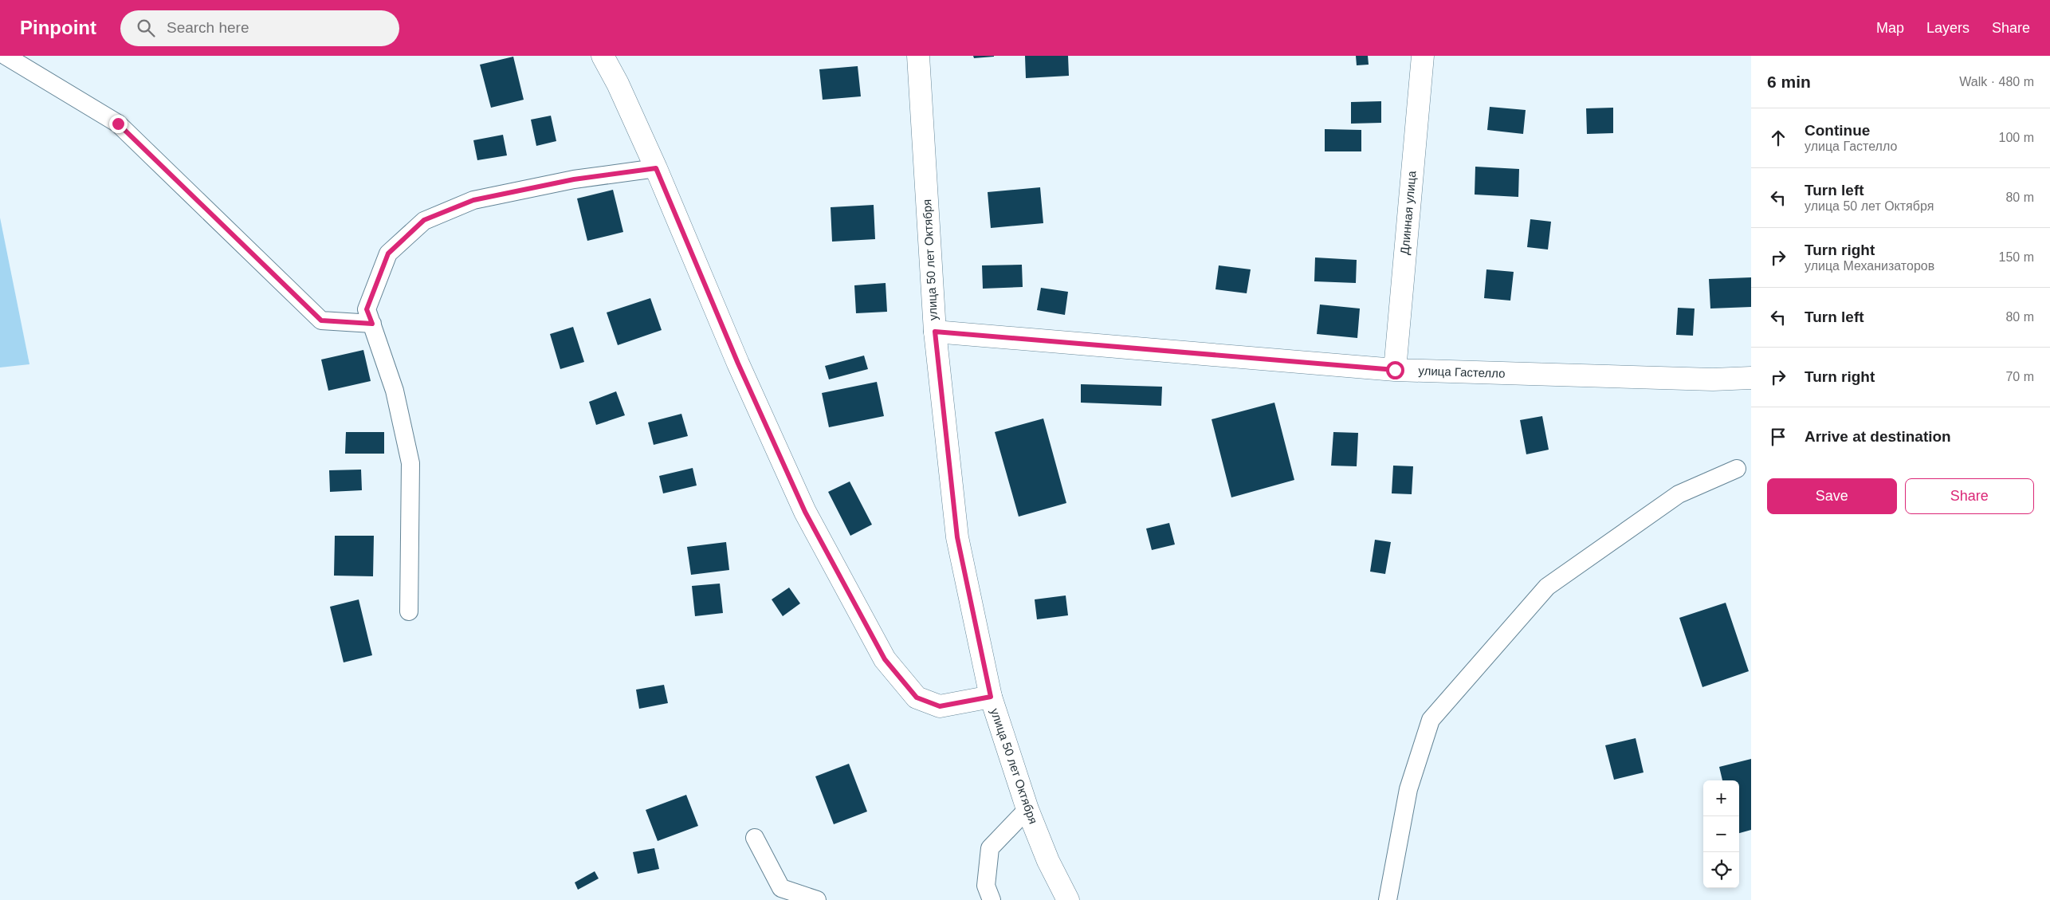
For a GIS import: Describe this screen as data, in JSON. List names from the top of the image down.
{
  "streets": {
    "street": ["Длинная улица", "улица 50 лет Октября", "улица Гастелло"]
  },
  "crossings": [
    ["Длинная улица", "улица Гастелло"],
    ["улица 50 лет Октября", "улица Гастелло"]
  ],
  "page": {
    "header": "Pinpoint",
    "search": "Search here",
    "nav": ["Map", "Layers", "Share"],
    "heading": ["6 min", "Walk · 480 m"],
    "list": [
      ["Continue", "улица Гастелло", "100 m"],
      ["Turn left", "улица 50 лет Октября", "80 m"],
      ["Turn right", "улица Механизаторов", "150 m"],
      ["Turn left", "80 m"],
      ["Turn right", "70 m"],
      "Arrive at destination"
    ],
    "buttons": ["Save", "Share"],
    "map_buttons": ["+", "−"]
  }
}
